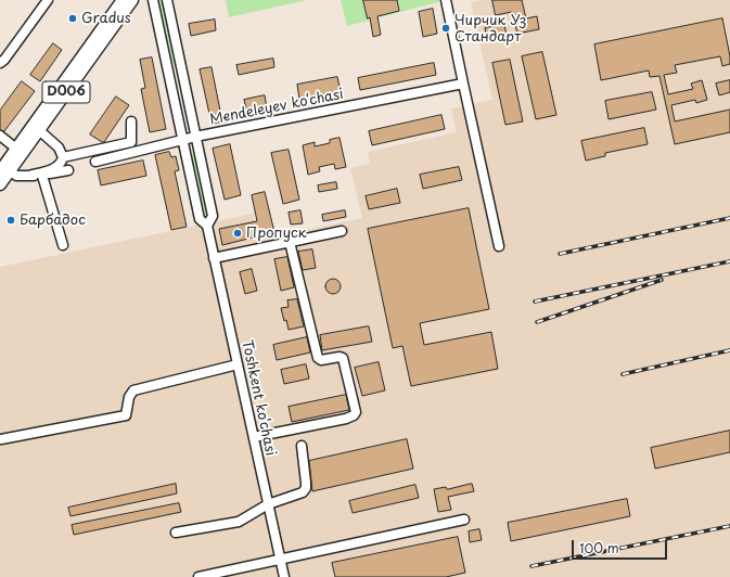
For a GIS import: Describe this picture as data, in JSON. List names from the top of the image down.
{
  "streets": {
    "main road": ["D006"],
    "street": ["Mendeleyev ko‘chasi", "Toshkent ko‘chasi"]
  },
  "crossings": [
    ["Mendeleyev ko‘chasi", "Toshkent ko‘chasi"]
  ],
  "places": [
    "Gradus",
    "Чирчик Уз Стандарт",
    "Барбадос",
    "Пропуск"
  ],
  "scale_bar": "100 m"
}
